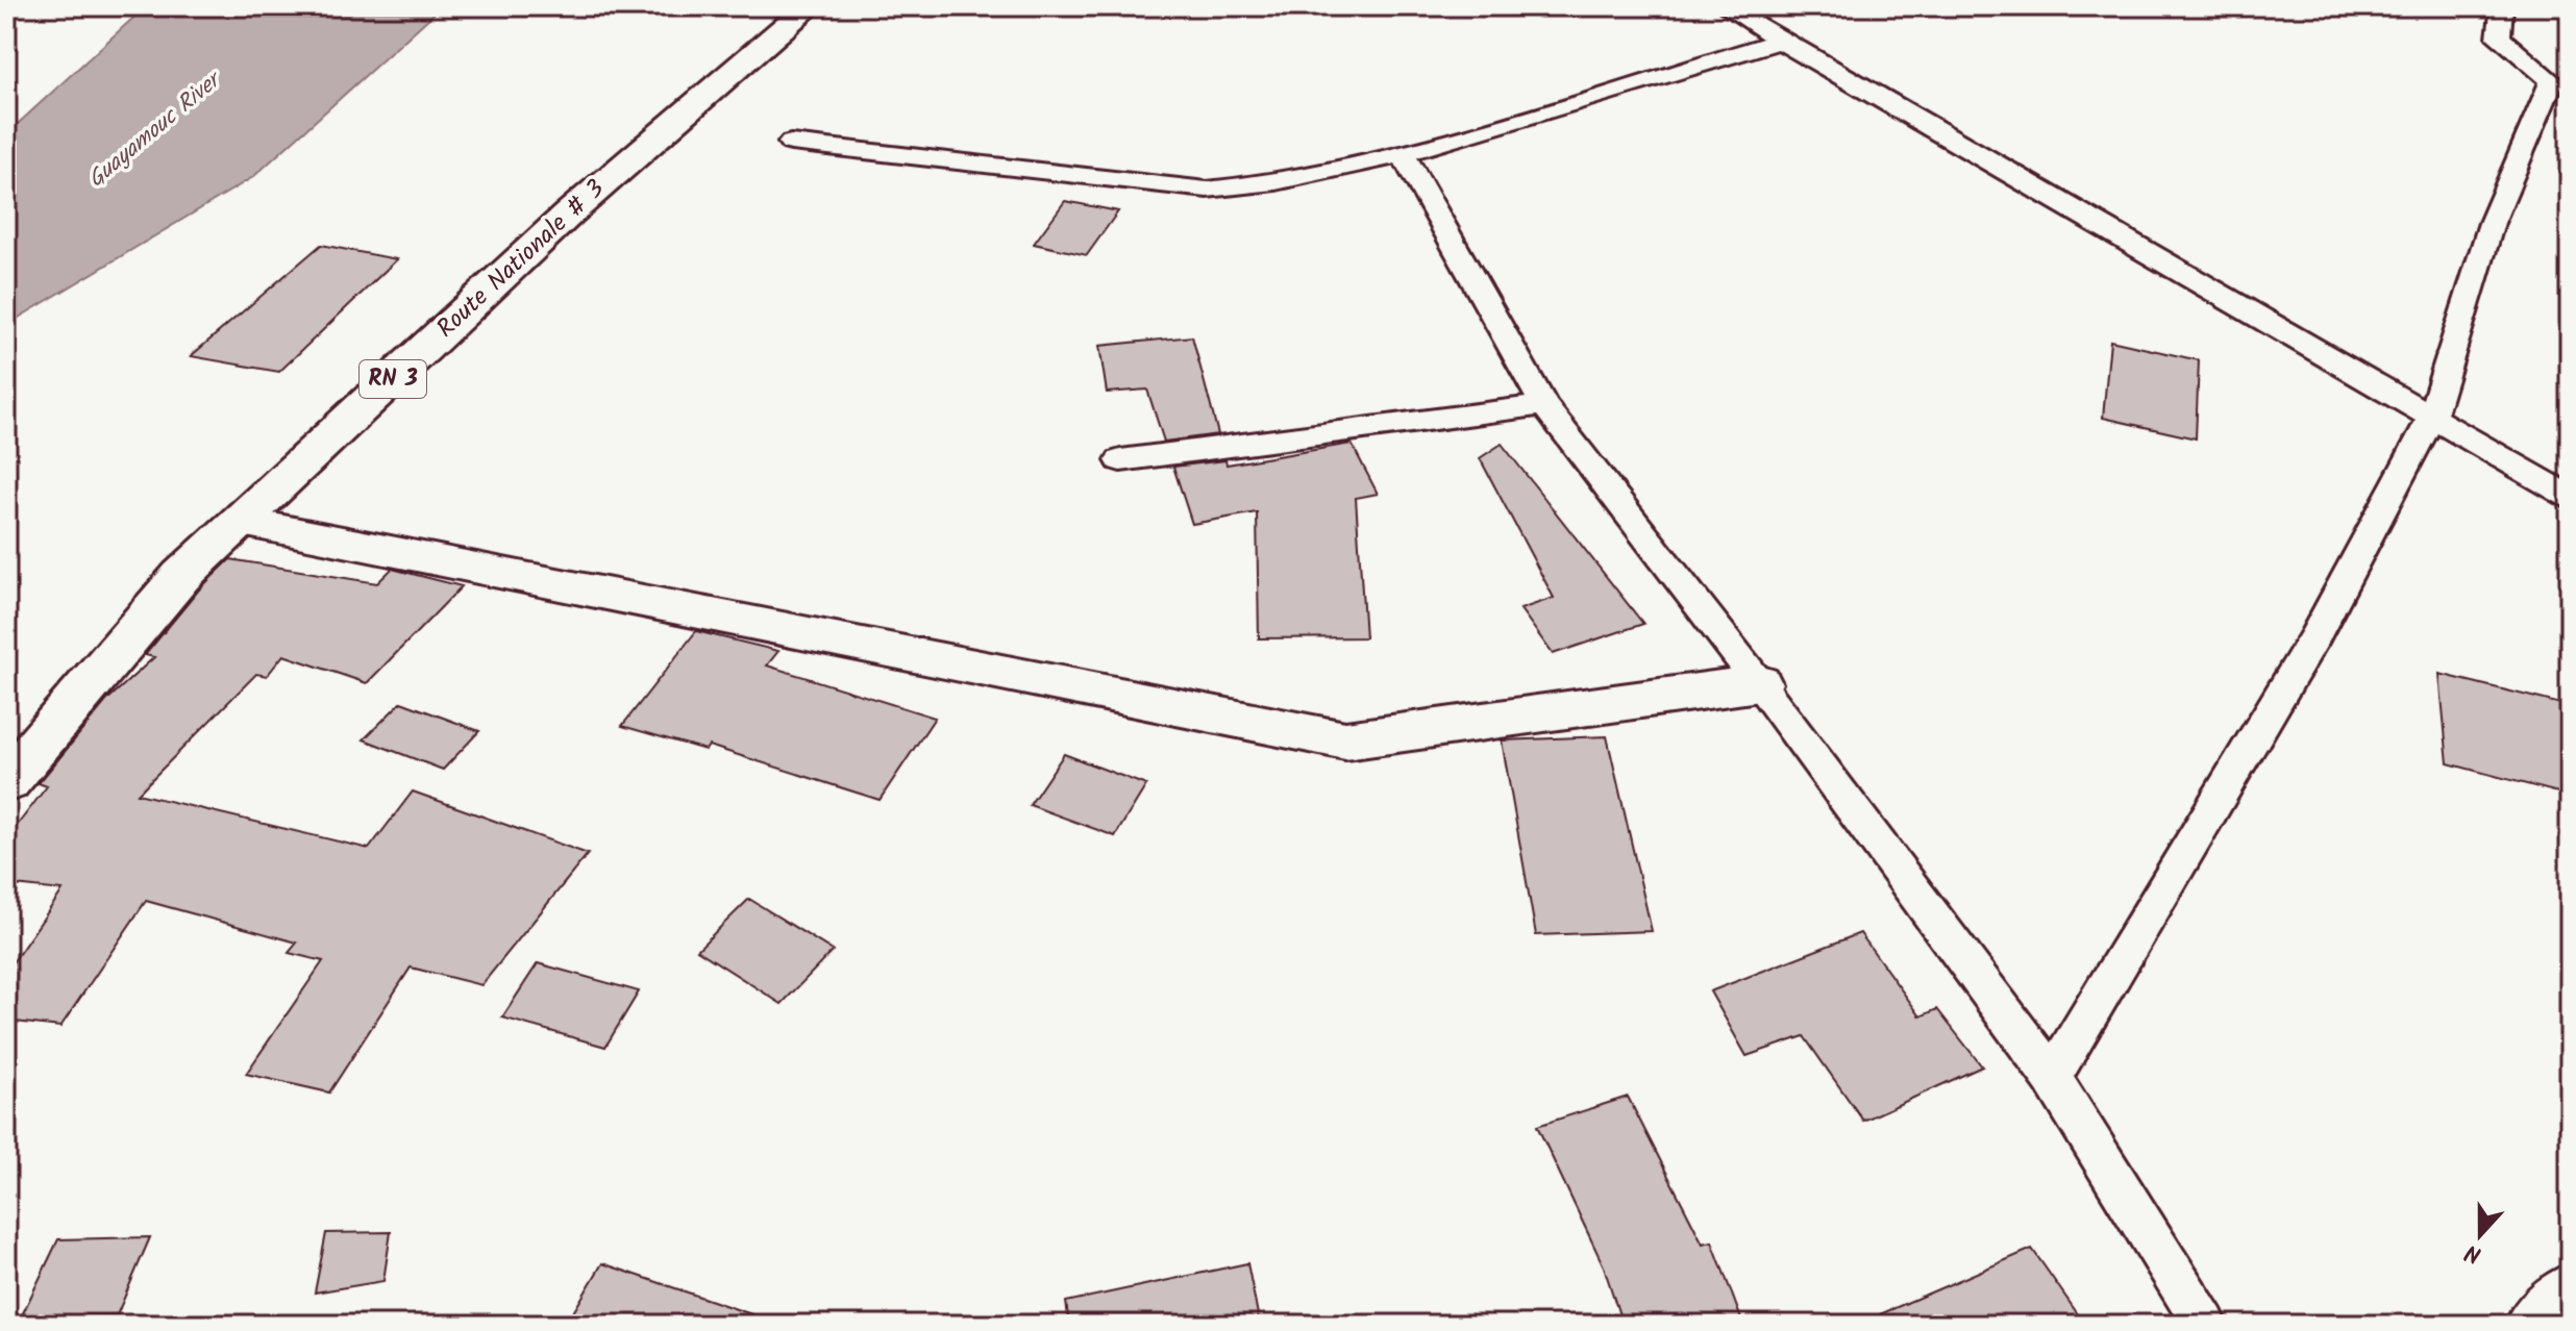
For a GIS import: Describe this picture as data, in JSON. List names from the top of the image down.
{
  "streets": {
    "street": ["Route Nationale # 3", "RN 3"]
  },
  "water": ["Guayamouc River"],
  "north": "bottom"
}
